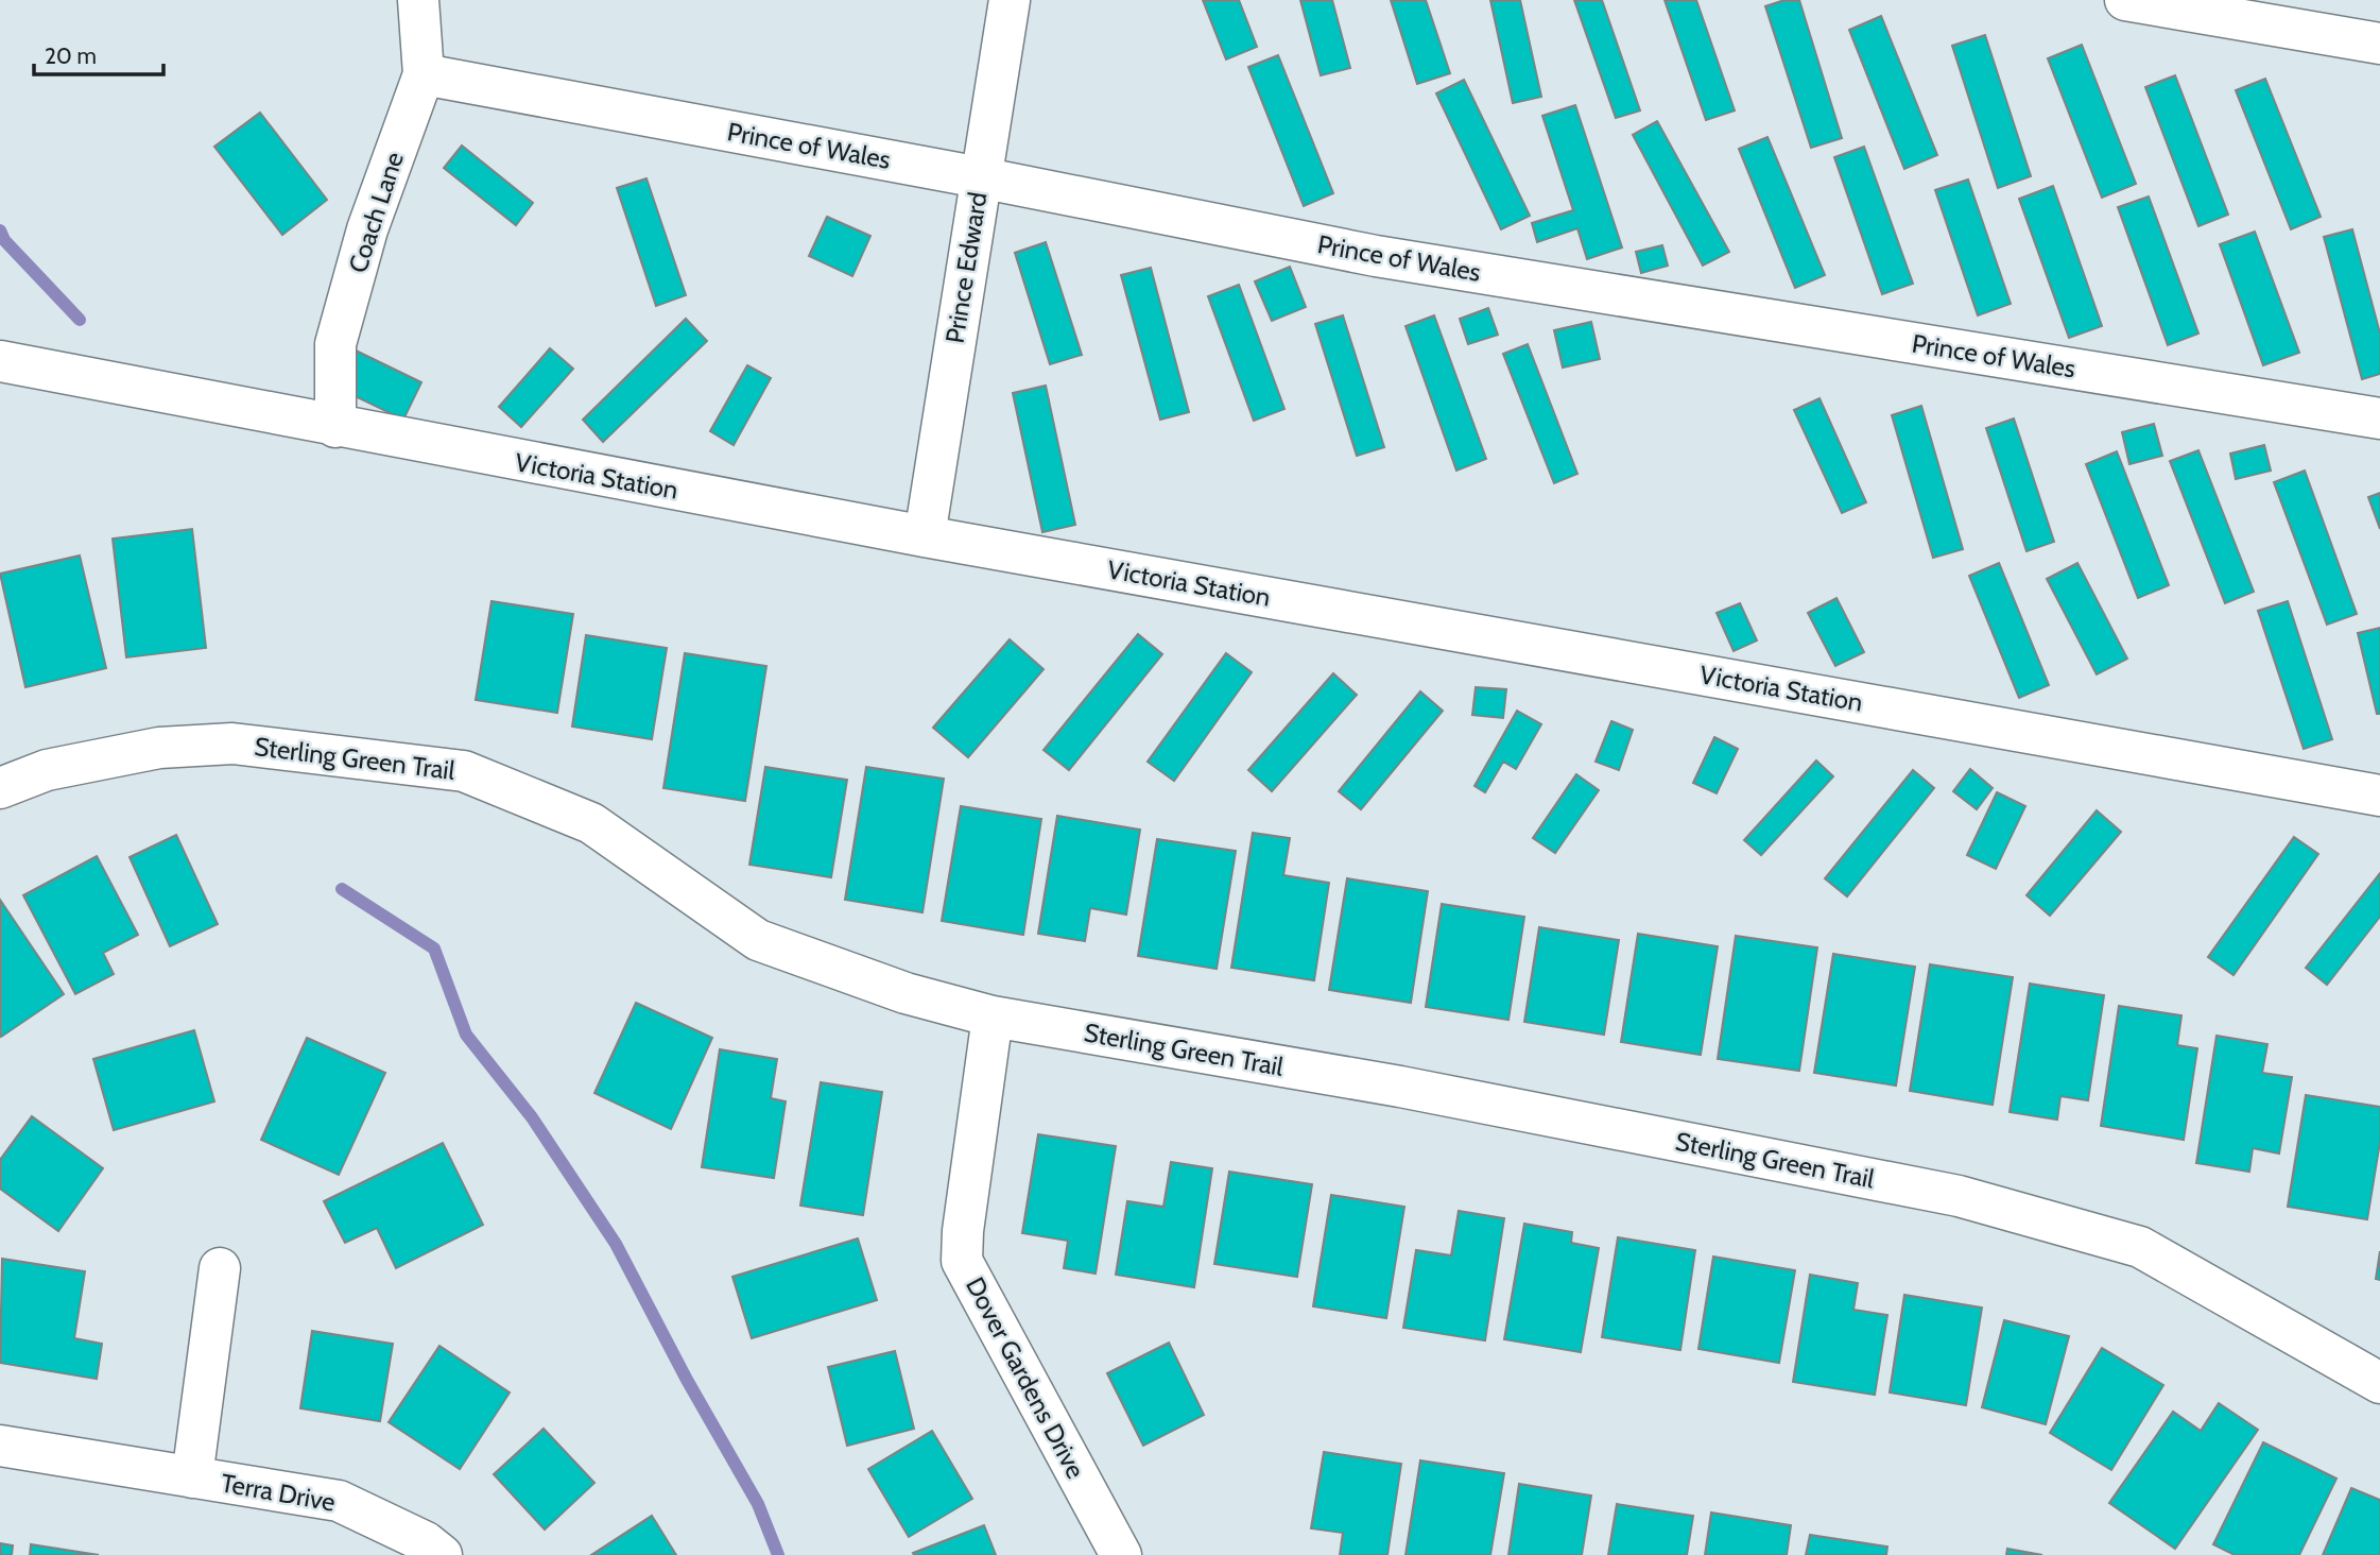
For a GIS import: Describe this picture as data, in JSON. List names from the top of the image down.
{
  "streets": {
    "street": [
      "Prince of Wales",
      "Coach Lane",
      "Prince Edward",
      "Victoria Station",
      "Sterling Green Trail",
      "Dover Gardens Drive",
      "Terra Drive"
    ]
  },
  "crossings": [
    ["Prince of Wales", "Coach Lane"],
    ["Prince of Wales", "Prince Edward"],
    ["Coach Lane", "Victoria Station"],
    ["Prince Edward", "Victoria Station"],
    ["Sterling Green Trail", "Dover Gardens Drive"]
  ],
  "scale_bar": "20 m"
}
